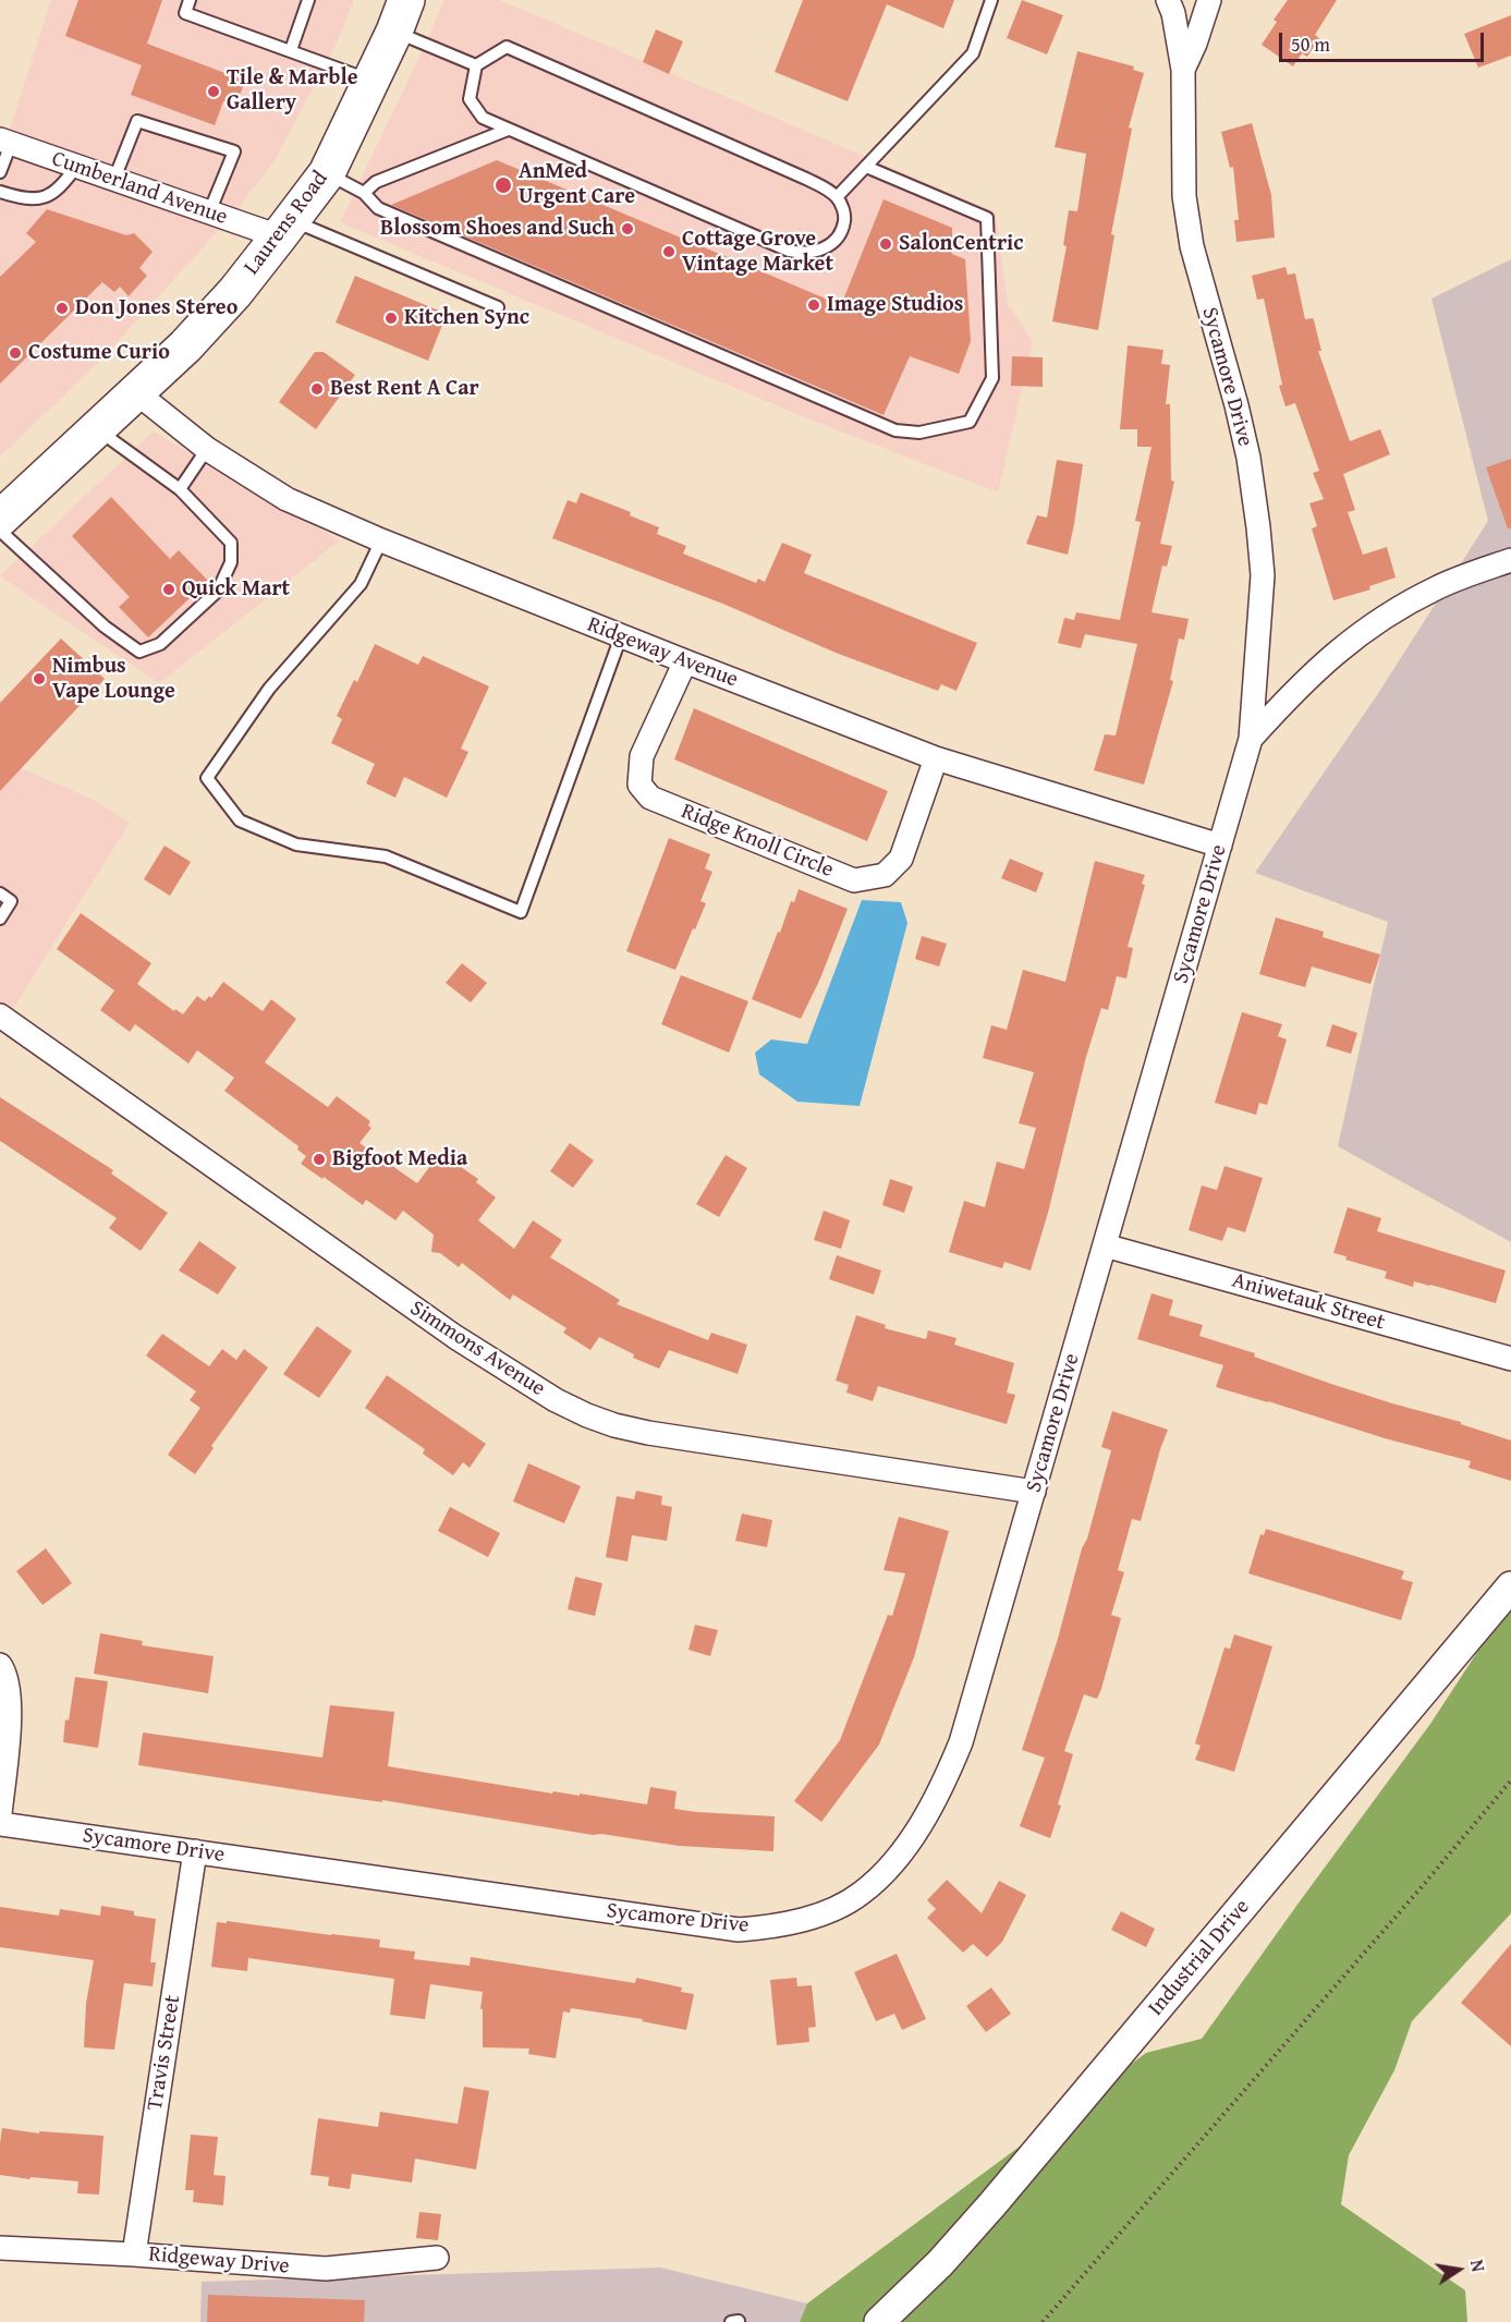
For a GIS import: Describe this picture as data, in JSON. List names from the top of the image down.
{
  "streets": {
    "main road": ["Laurens Road"],
    "street": [
      "Cumberland Avenue",
      "Sycamore Drive",
      "Ridgeway Avenue",
      "Ridge Knoll Circle",
      "Aniwetauk Street",
      "Simmons Avenue",
      "Industrial Drive",
      "Travis Street",
      "Ridgeway Drive"
    ]
  },
  "crossings": [
    ["Cumberland Avenue", "Laurens Road"],
    ["Laurens Road", "Ridgeway Avenue"],
    ["Sycamore Drive", "Ridgeway Avenue"],
    ["Sycamore Drive", "Aniwetauk Street"],
    ["Sycamore Drive", "Simmons Avenue"],
    ["Sycamore Drive", "Travis Street"],
    ["Ridgeway Avenue", "Ridge Knoll Circle"],
    ["Travis Street", "Ridgeway Drive"]
  ],
  "places": [
    "Tile & Marble Gallery",
    "AnMed Urgent Care",
    "Blossom Shoes and Such",
    "SalonCentric",
    "Cottage Grove Vintage Market",
    "Image Studios",
    "Don Jones Stereo",
    "Kitchen Sync",
    "Costume Curio",
    "Best Rent A Car",
    "Quick Mart",
    "Nimbus Vape Lounge",
    "Bigfoot Media"
  ],
  "scale_bar": "50 m",
  "north": "right"
}
